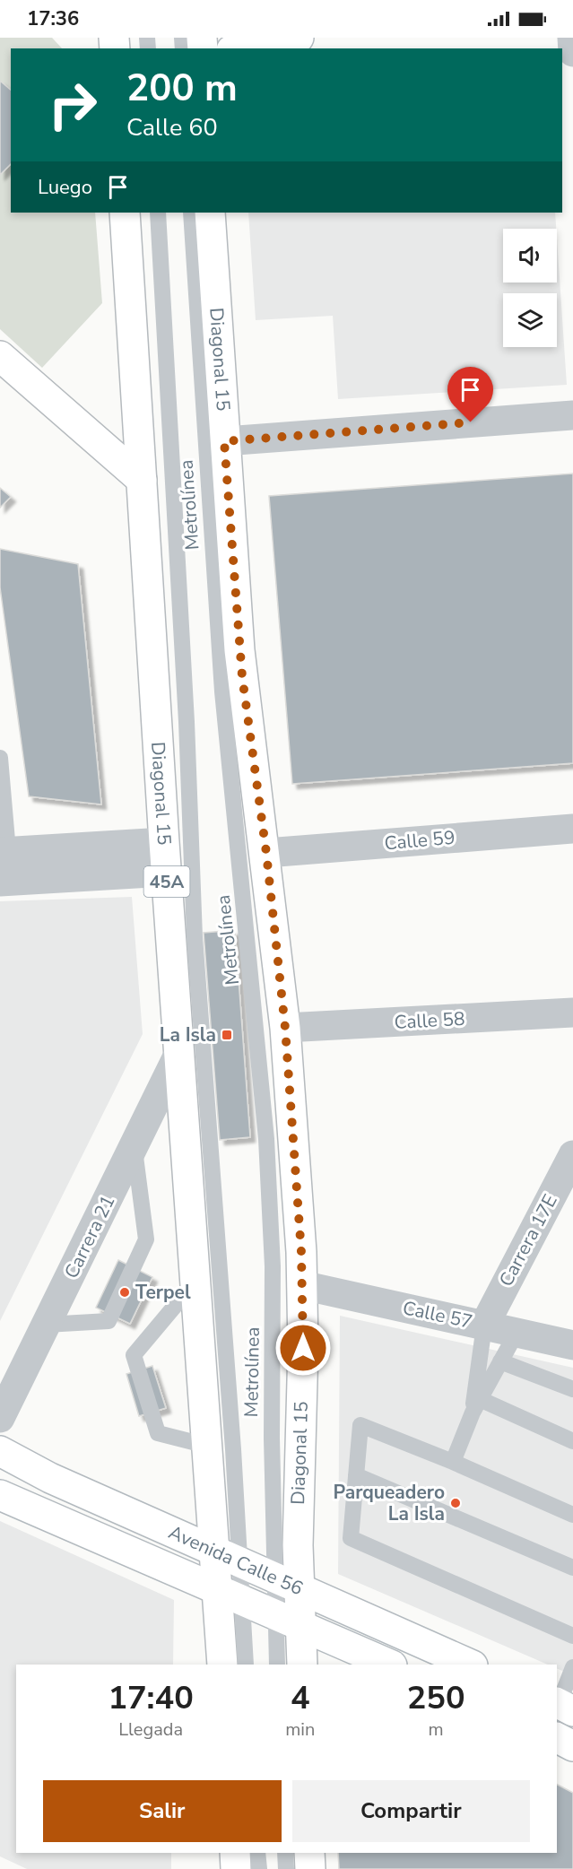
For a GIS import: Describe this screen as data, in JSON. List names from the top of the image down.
{
  "streets": {
    "main road": ["Diagonal 15", "45A", "Avenida Calle 56"],
    "street": [
      "Calle 59",
      "Calle 58",
      "Carrera 21",
      "Carrera 17E",
      "Calle 57"
    ],
    "lane": ["Metrolínea"]
  },
  "crossings": [
    ["Diagonal 15", "Metrolínea"],
    ["Diagonal 15", "Calle 59"],
    ["Diagonal 15", "Calle 58"],
    ["Diagonal 15", "Carrera 21"],
    ["Diagonal 15", "Calle 57"],
    ["Diagonal 15", "Avenida Calle 56"],
    ["Metrolínea", "Avenida Calle 56"],
    ["Carrera 17E", "Calle 57"]
  ],
  "places": {
    "transit": ["La Isla"],
    "other": ["Terpel", "Parqueadero La Isla"]
  },
  "page": {
    "status": "17:36",
    "turn": ["200 m", "Calle 60"],
    "then": "Luego",
    "eta": [
      "17:40",
      "Llegada",
      "4",
      "min",
      "250",
      "m"
    ],
    "buttons": ["Salir", "Compartir"]
  }
}
